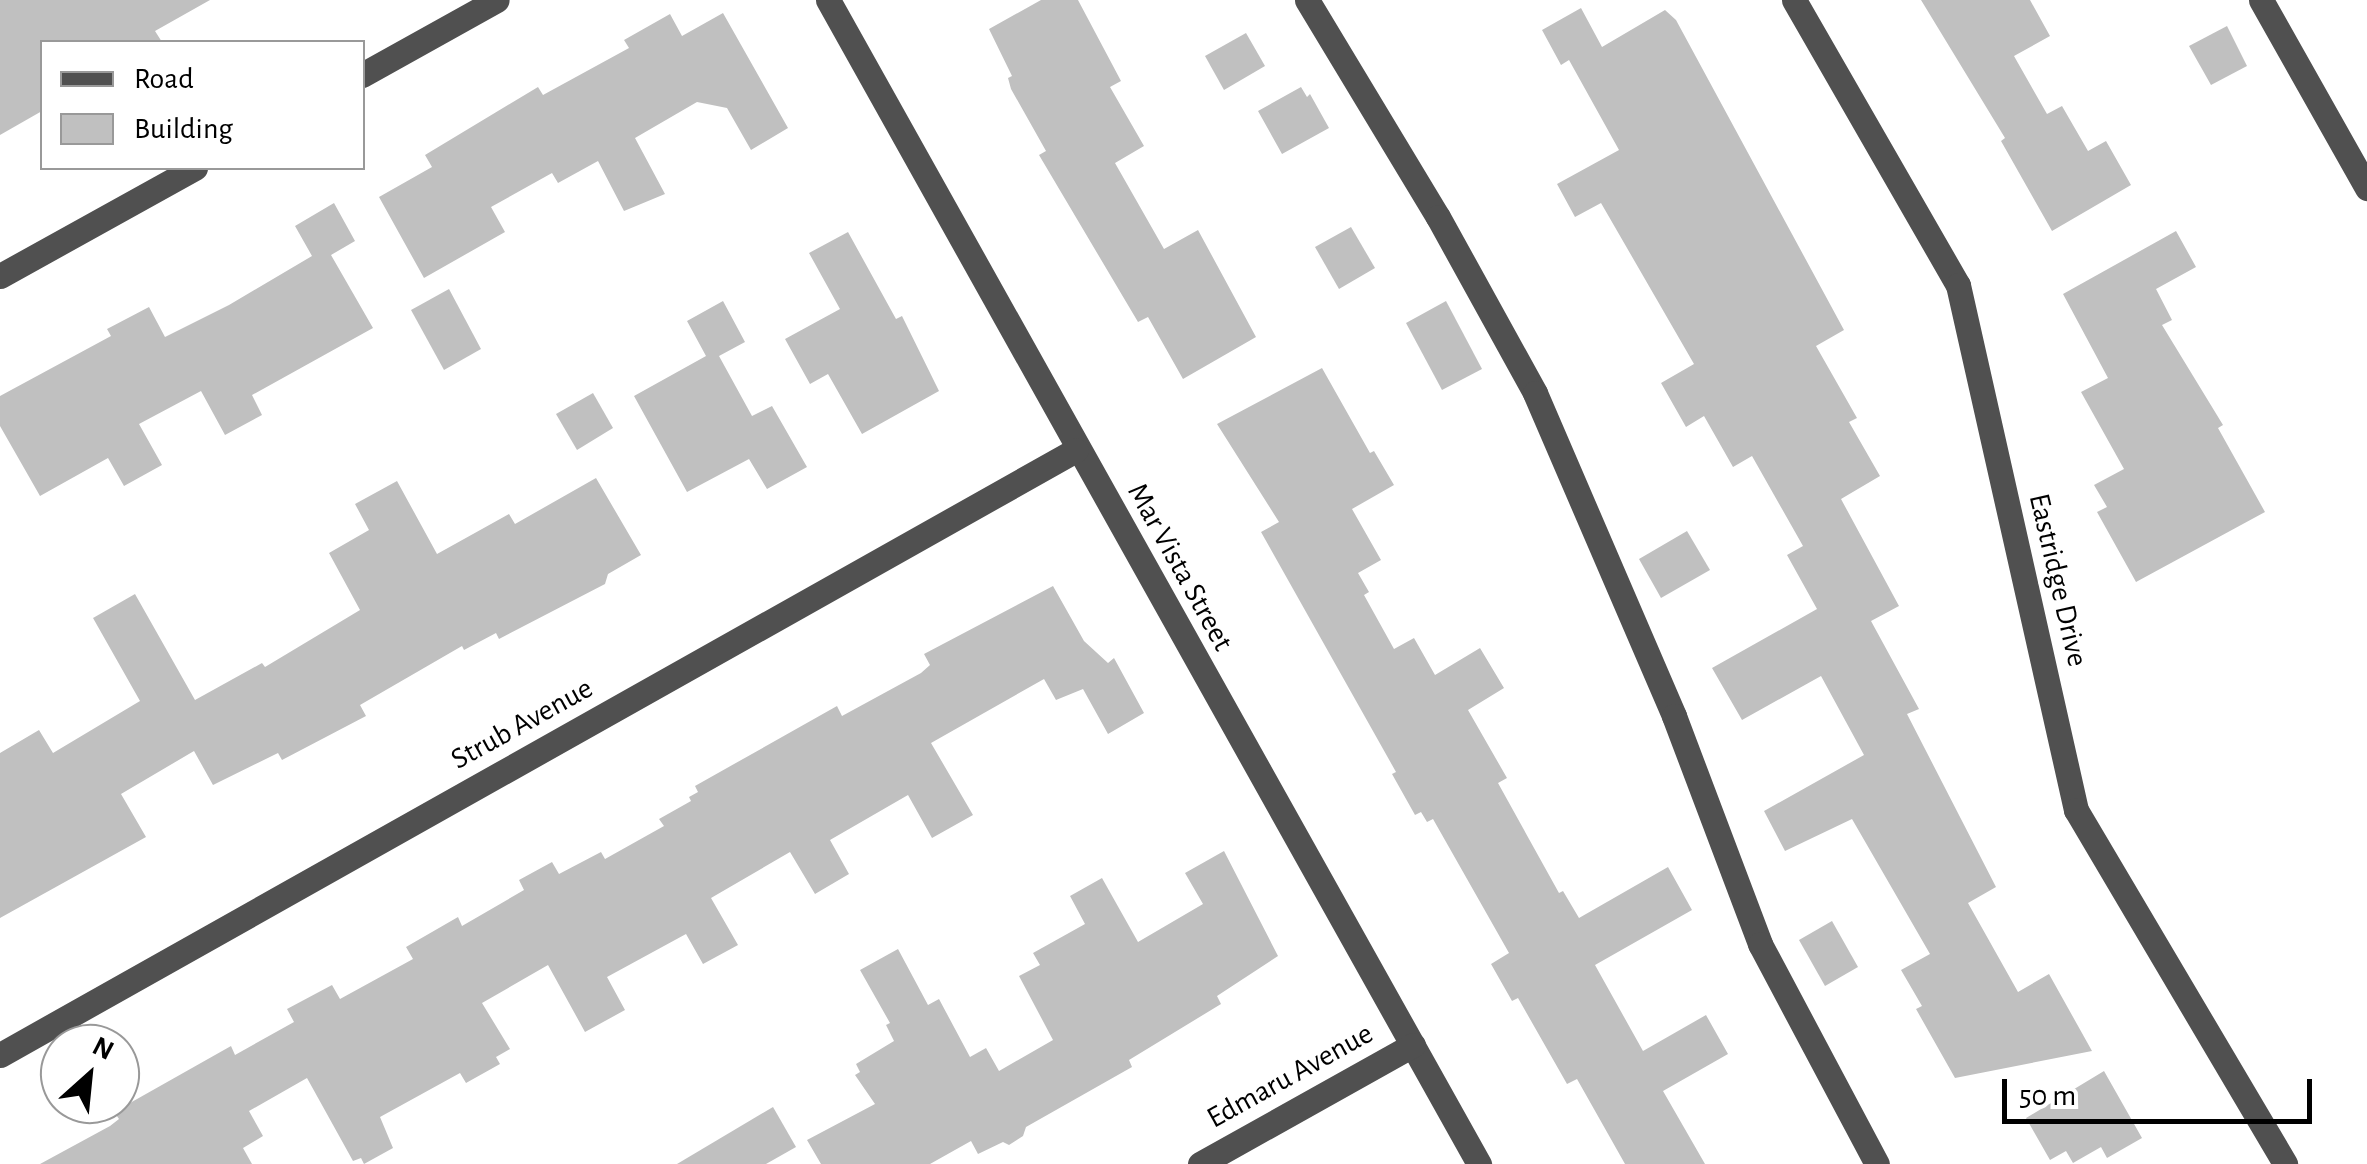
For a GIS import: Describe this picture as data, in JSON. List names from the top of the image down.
{
  "streets": {
    "street": [
      "Mar Vista Street",
      "Eastridge Drive",
      "Strub Avenue",
      "Edmaru Avenue"
    ]
  },
  "crossings": [
    ["Mar Vista Street", "Strub Avenue"],
    ["Mar Vista Street", "Edmaru Avenue"]
  ],
  "legend": ["Road", "Building"],
  "scale_bar": "50 m",
  "north": "top right"
}
